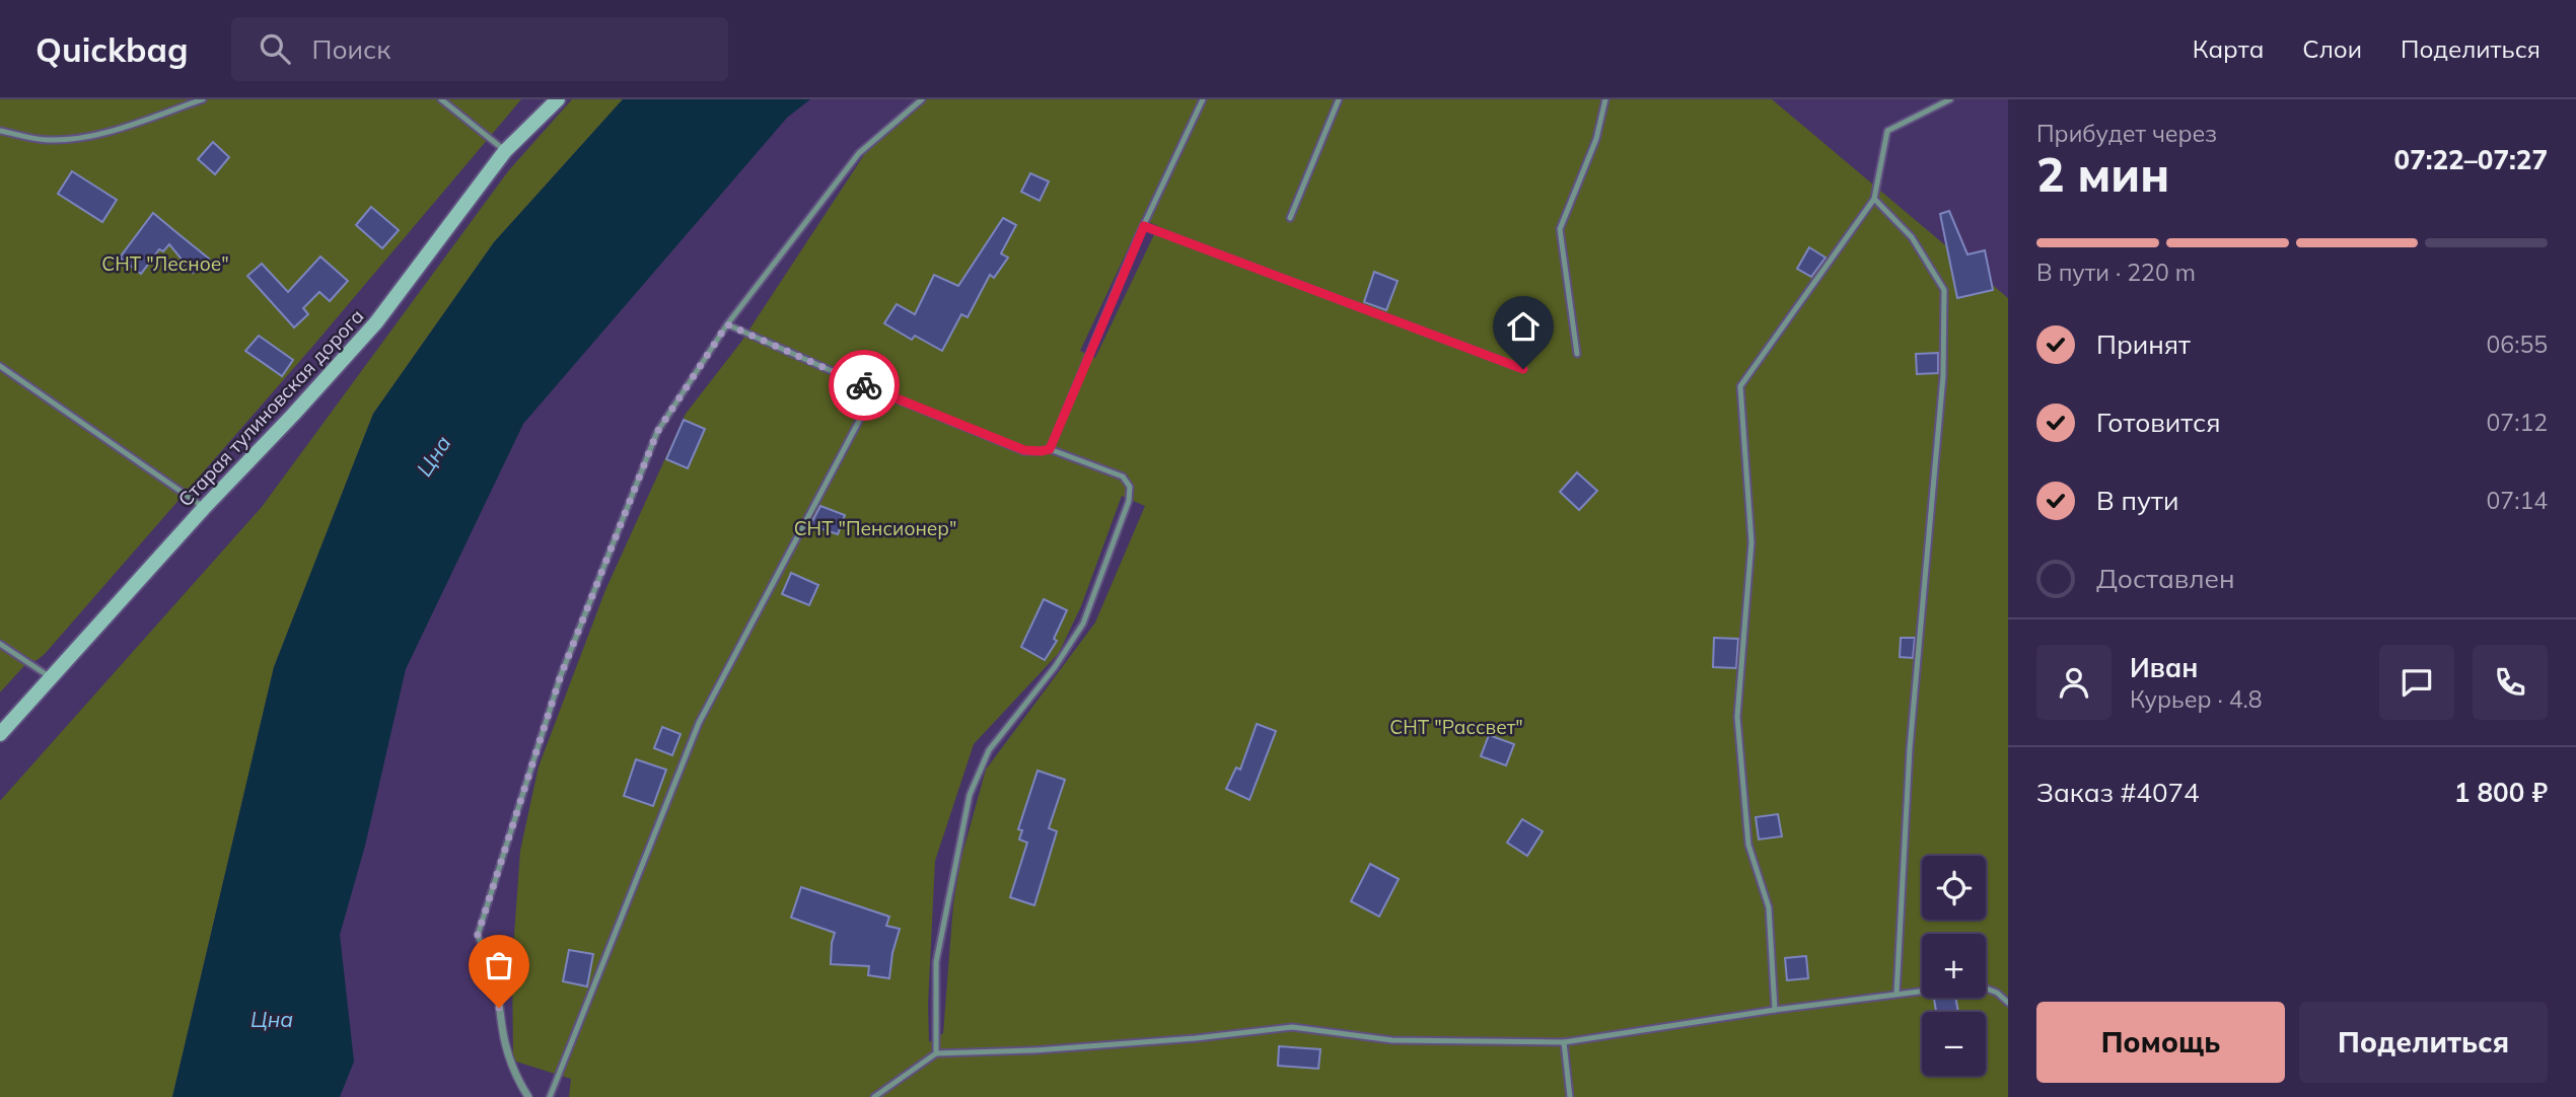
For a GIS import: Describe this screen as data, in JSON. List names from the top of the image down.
{
  "streets": {
    "street": ["Старая тулиновская дорога"]
  },
  "water": ["Цна"],
  "parks": ["СНТ \"Лесное\"", "СНТ \"Пенсионер\"", "СНТ \"Рассвет\""],
  "page": {
    "header": "Quickbag",
    "search": "Поиск",
    "nav": ["Карта", "Слои", "Поделиться"],
    "heading": ["2 мин", "Прибудет через", "07:22–07:27"],
    "panel": [
      "Иван",
      "Курьер · 4.8",
      "Заказ #4074",
      "1 800 ₽"
    ],
    "bar": "В пути · 220 m",
    "list": [
      ["Принят", "06:55"],
      ["Готовится", "07:12"],
      ["В пути", "07:14"],
      "Доставлен"
    ],
    "map_buttons": ["+", "−"],
    "buttons": ["Помощь", "Поделиться"]
  }
}
